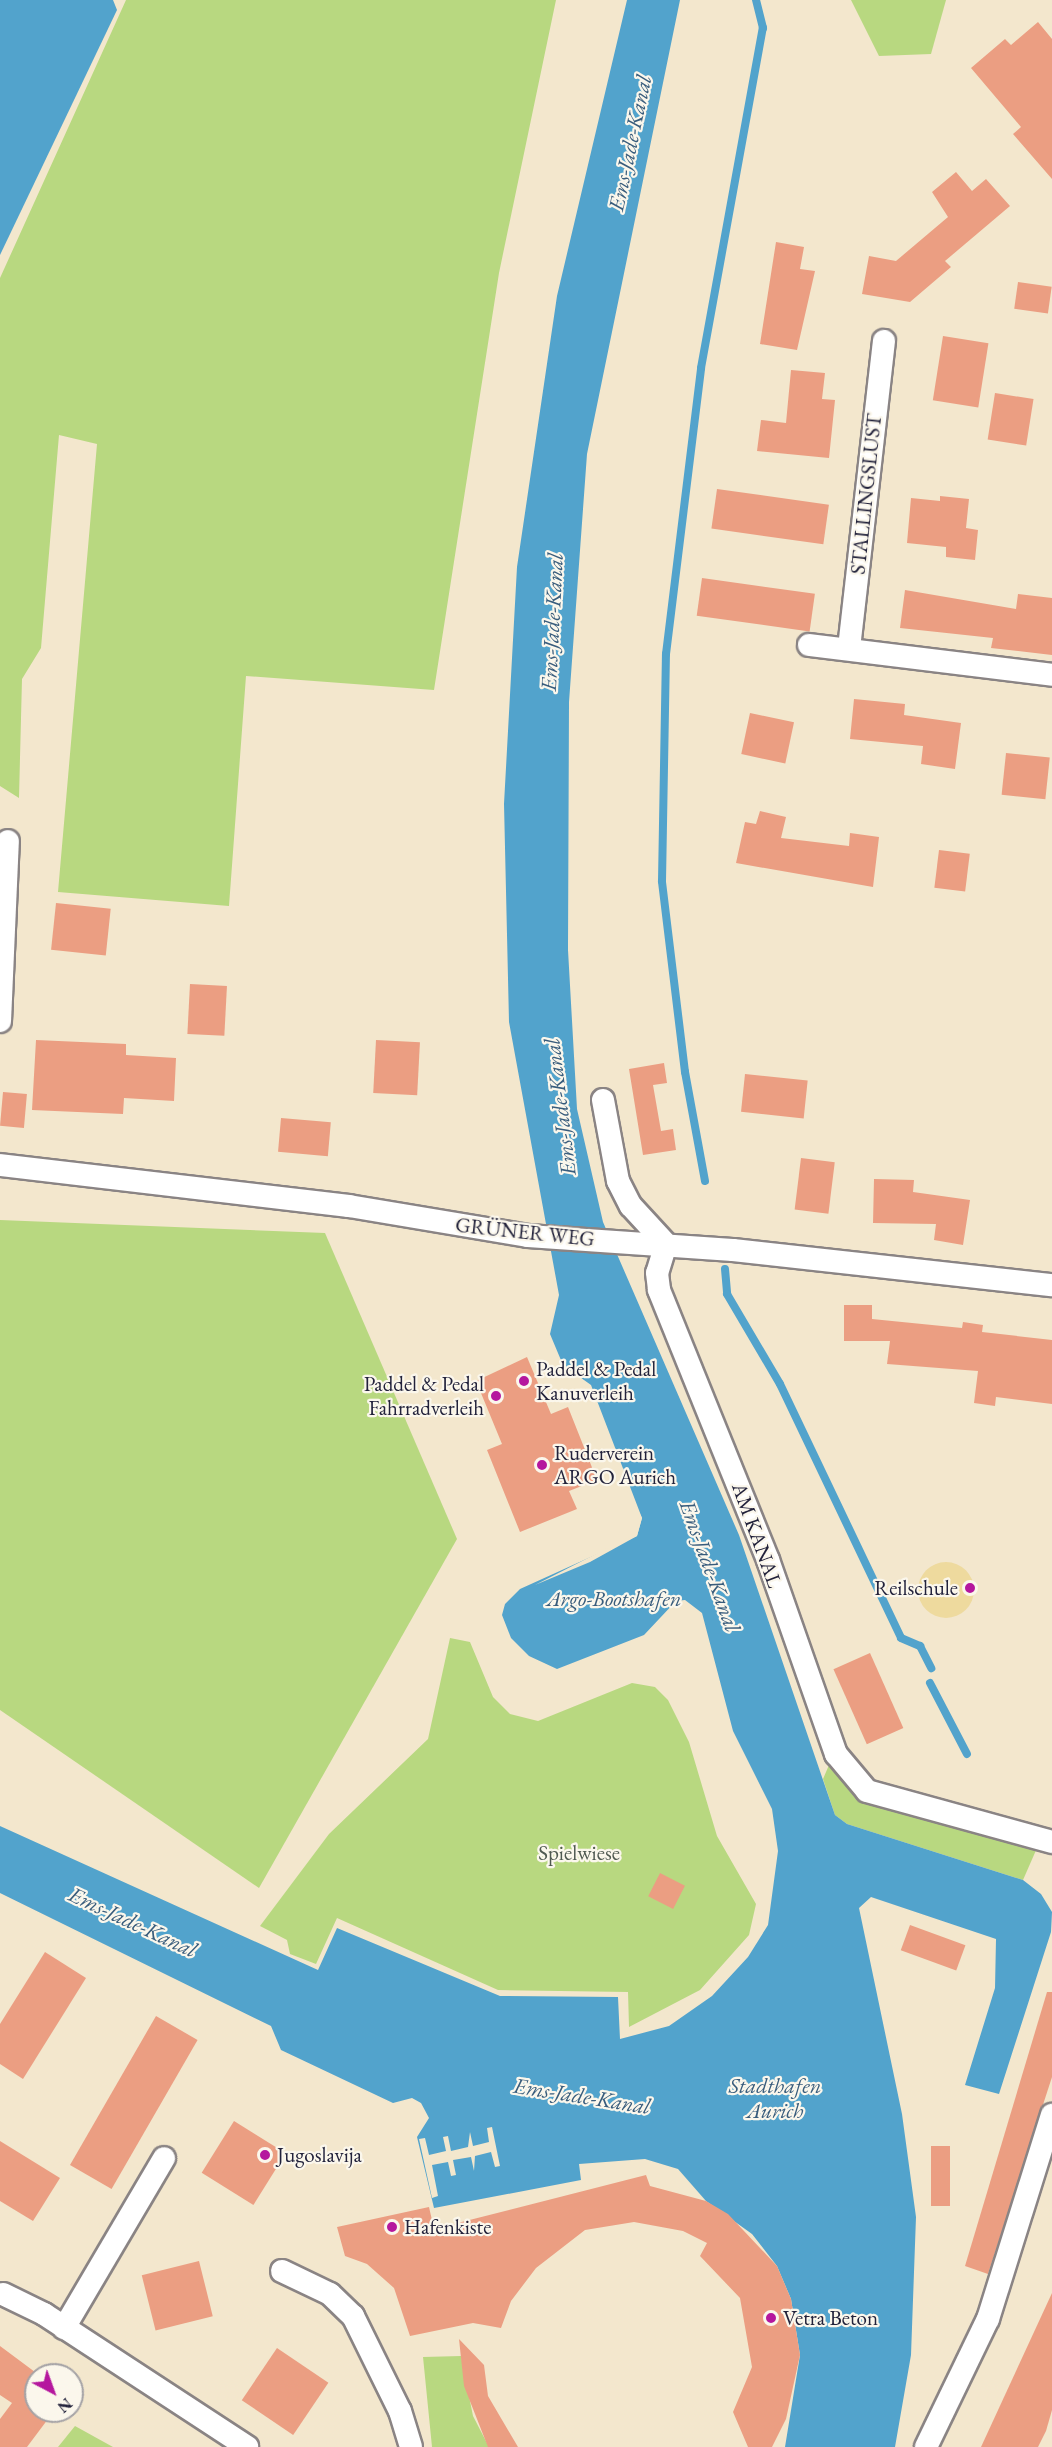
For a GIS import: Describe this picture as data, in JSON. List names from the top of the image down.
{
  "streets": {
    "street": ["STALLINGSLUST", "GRÜNER WEG", "AM KANAL"]
  },
  "crossings": [
    ["GRÜNER WEG", "AM KANAL"]
  ],
  "water": ["Ems-Jade-Kanal", "Argo-Bootshafen", "Stadthafen Aurich"],
  "parks": ["Spielwiese"],
  "places": [
    "Paddel & Pedal Kanuverleih",
    "Paddel & Pedal Fahrradverleih",
    "Ruderverein ARGO Aurich",
    "Reilschule",
    "Jugoslavija",
    "Hafenkiste",
    "Vetra Beton"
  ],
  "north": "bottom right"
}
